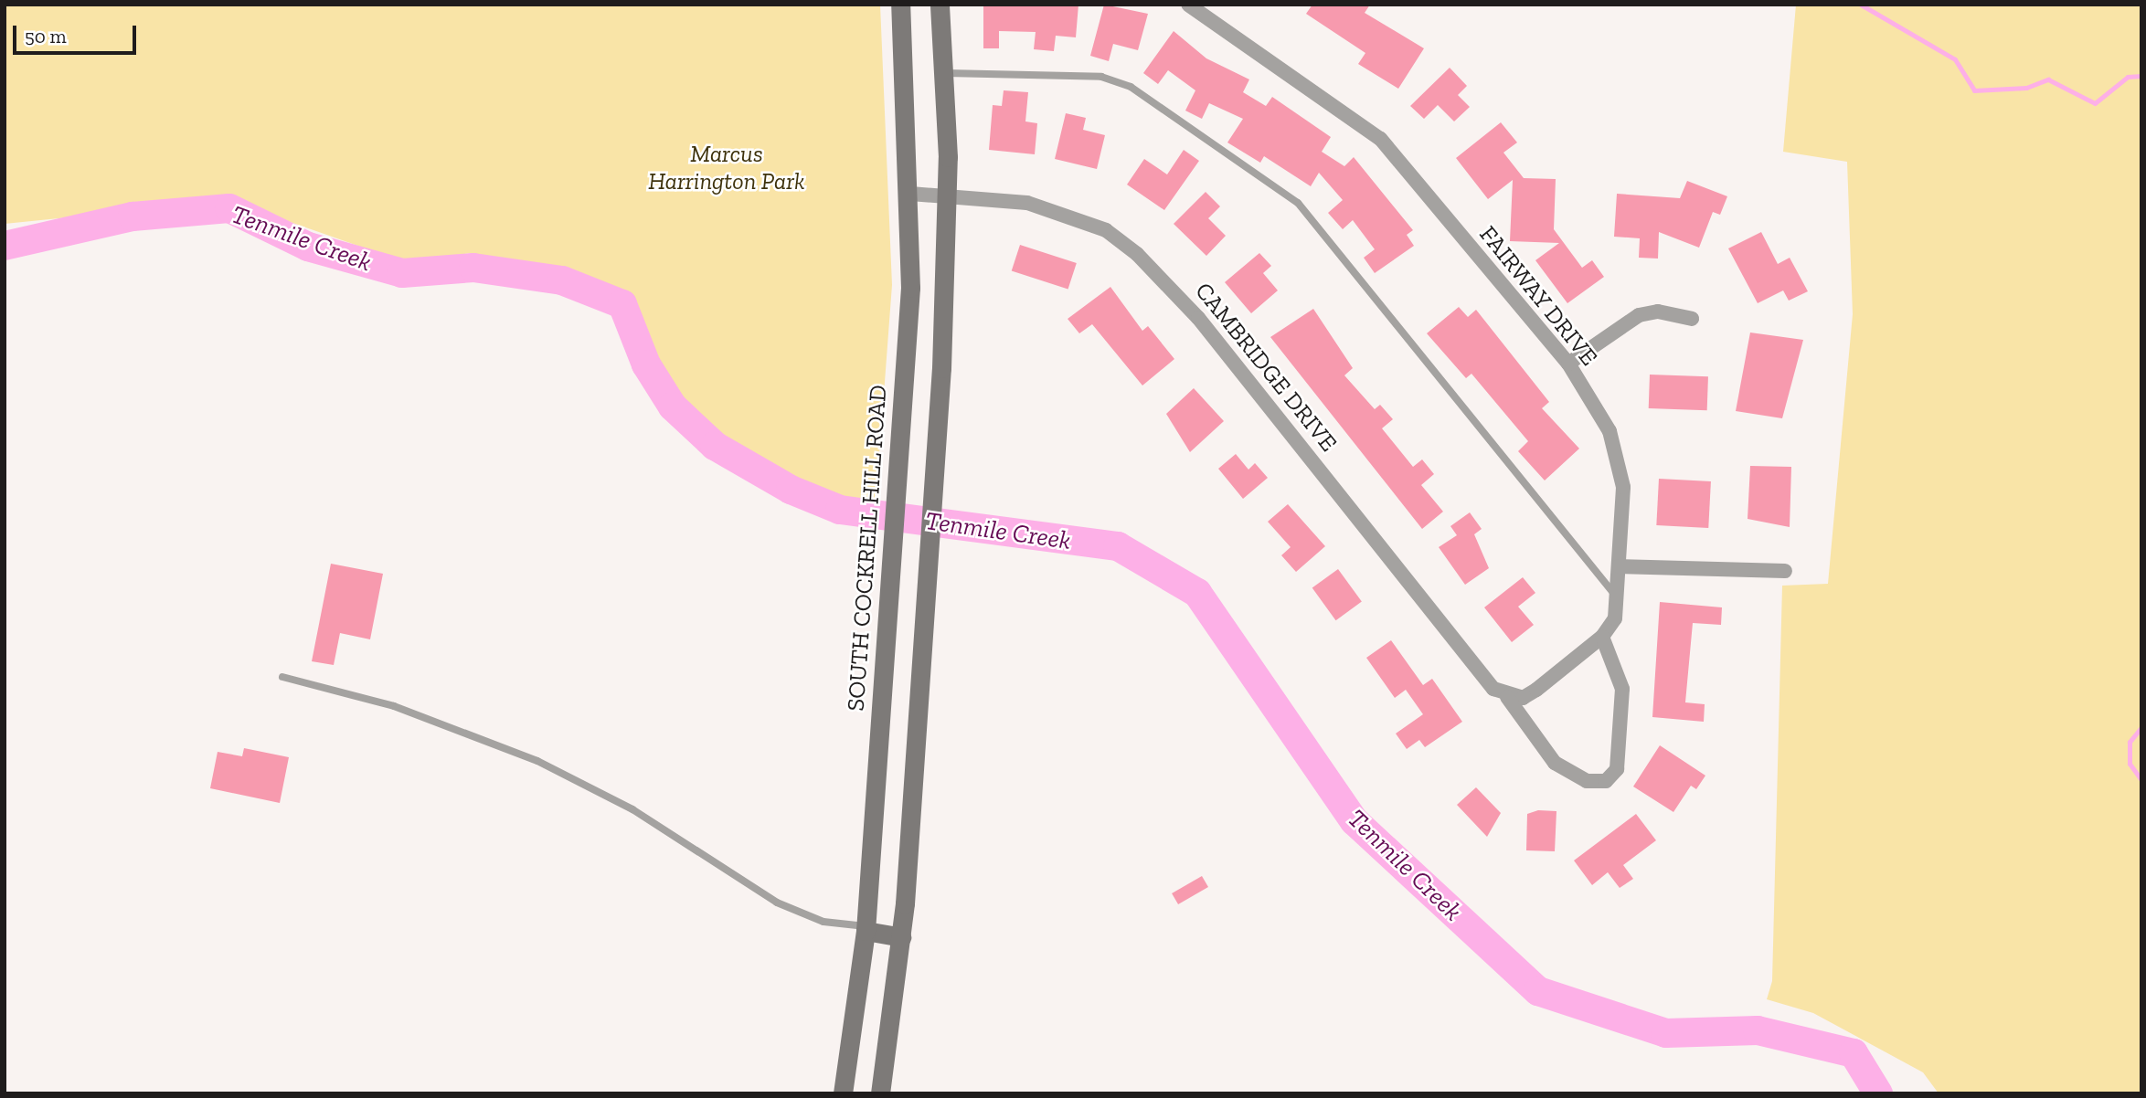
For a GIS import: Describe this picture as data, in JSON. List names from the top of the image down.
{
  "streets": {
    "main road": ["SOUTH COCKRELL HILL ROAD"],
    "street": ["FAIRWAY DRIVE", "CAMBRIDGE DRIVE"]
  },
  "crossings": [
    ["CAMBRIDGE DRIVE", "SOUTH COCKRELL HILL ROAD"]
  ],
  "water": ["Tenmile Creek"],
  "parks": ["Marcus Harrington Park"],
  "scale_bar": "50 m"
}
